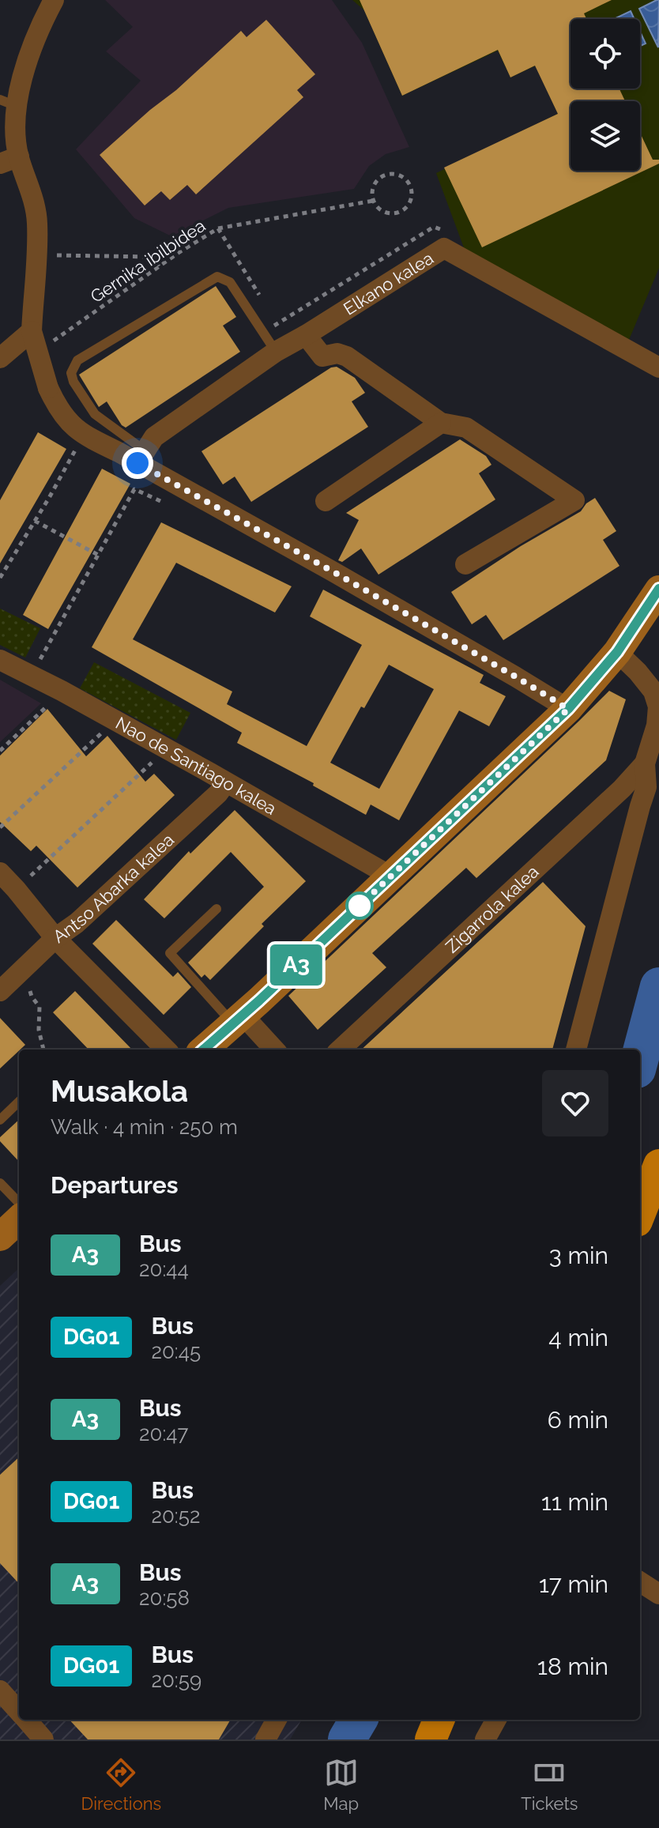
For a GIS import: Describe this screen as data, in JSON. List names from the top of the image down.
{
  "streets": {
    "street": [
      "Elkano kalea",
      "Nao de Santiago kalea",
      "Antso Abarka kalea",
      "Zigarrola kalea"
    ],
    "path": ["Gernika ibilbidea"]
  },
  "crossings": [
    ["Nao de Santiago kalea", "Antso Abarka kalea"]
  ],
  "lines": ["bus line A3"],
  "page": {
    "on_map": "A3",
    "heading": [
      ["Musakola", "Walk · 4 min · 250 m"],
      "Departures"
    ],
    "list": [
      {
        "mark": "A3",
        "name": "Bus",
        "note": "20:44",
        "value": "3 min"
      },
      {
        "mark": "DG01",
        "name": "Bus",
        "note": "20:45",
        "value": "4 min"
      },
      {
        "mark": "A3",
        "name": "Bus",
        "note": "20:47",
        "value": "6 min"
      },
      {
        "mark": "DG01",
        "name": "Bus",
        "note": "20:52",
        "value": "11 min"
      },
      {
        "mark": "A3",
        "name": "Bus",
        "note": "20:58",
        "value": "17 min"
      },
      {
        "mark": "DG01",
        "name": "Bus",
        "note": "20:59",
        "value": "18 min"
      }
    ],
    "tabs": ["Directions", "Map", "Tickets"]
  }
}
